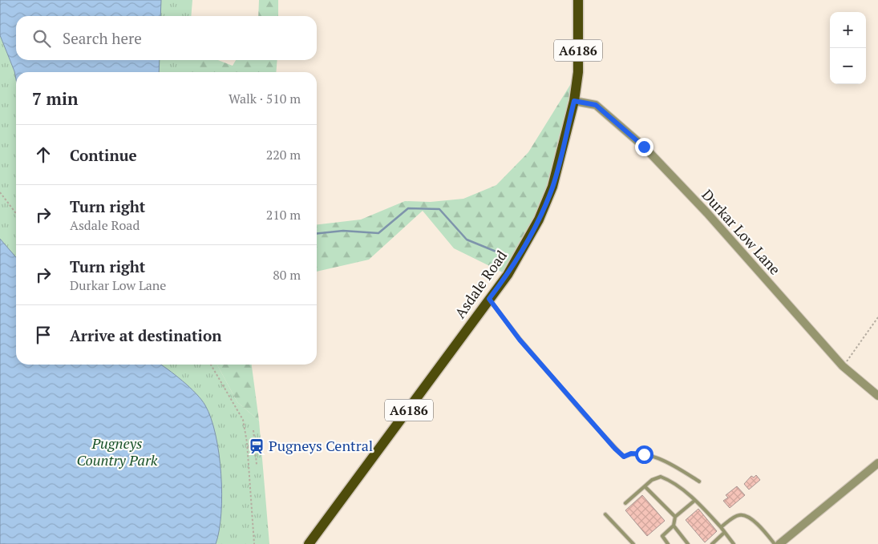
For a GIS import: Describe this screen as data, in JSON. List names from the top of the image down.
{
  "streets": {
    "main road": ["A6186", "Asdale Road"],
    "street": ["Durkar Low Lane"]
  },
  "crossings": [
    ["Durkar Low Lane", "Asdale Road"]
  ],
  "parks": ["Pugneys Country Park"],
  "places": {
    "station": ["Pugneys Central"]
  },
  "page": {
    "map_buttons": ["+", "−"],
    "search": "Search here",
    "heading": ["7 min", "Walk · 510 m"],
    "list": [
      ["Continue", "220 m"],
      ["Turn right", "Asdale Road", "210 m"],
      ["Turn right", "Durkar Low Lane", "80 m"],
      "Arrive at destination"
    ]
  }
}
